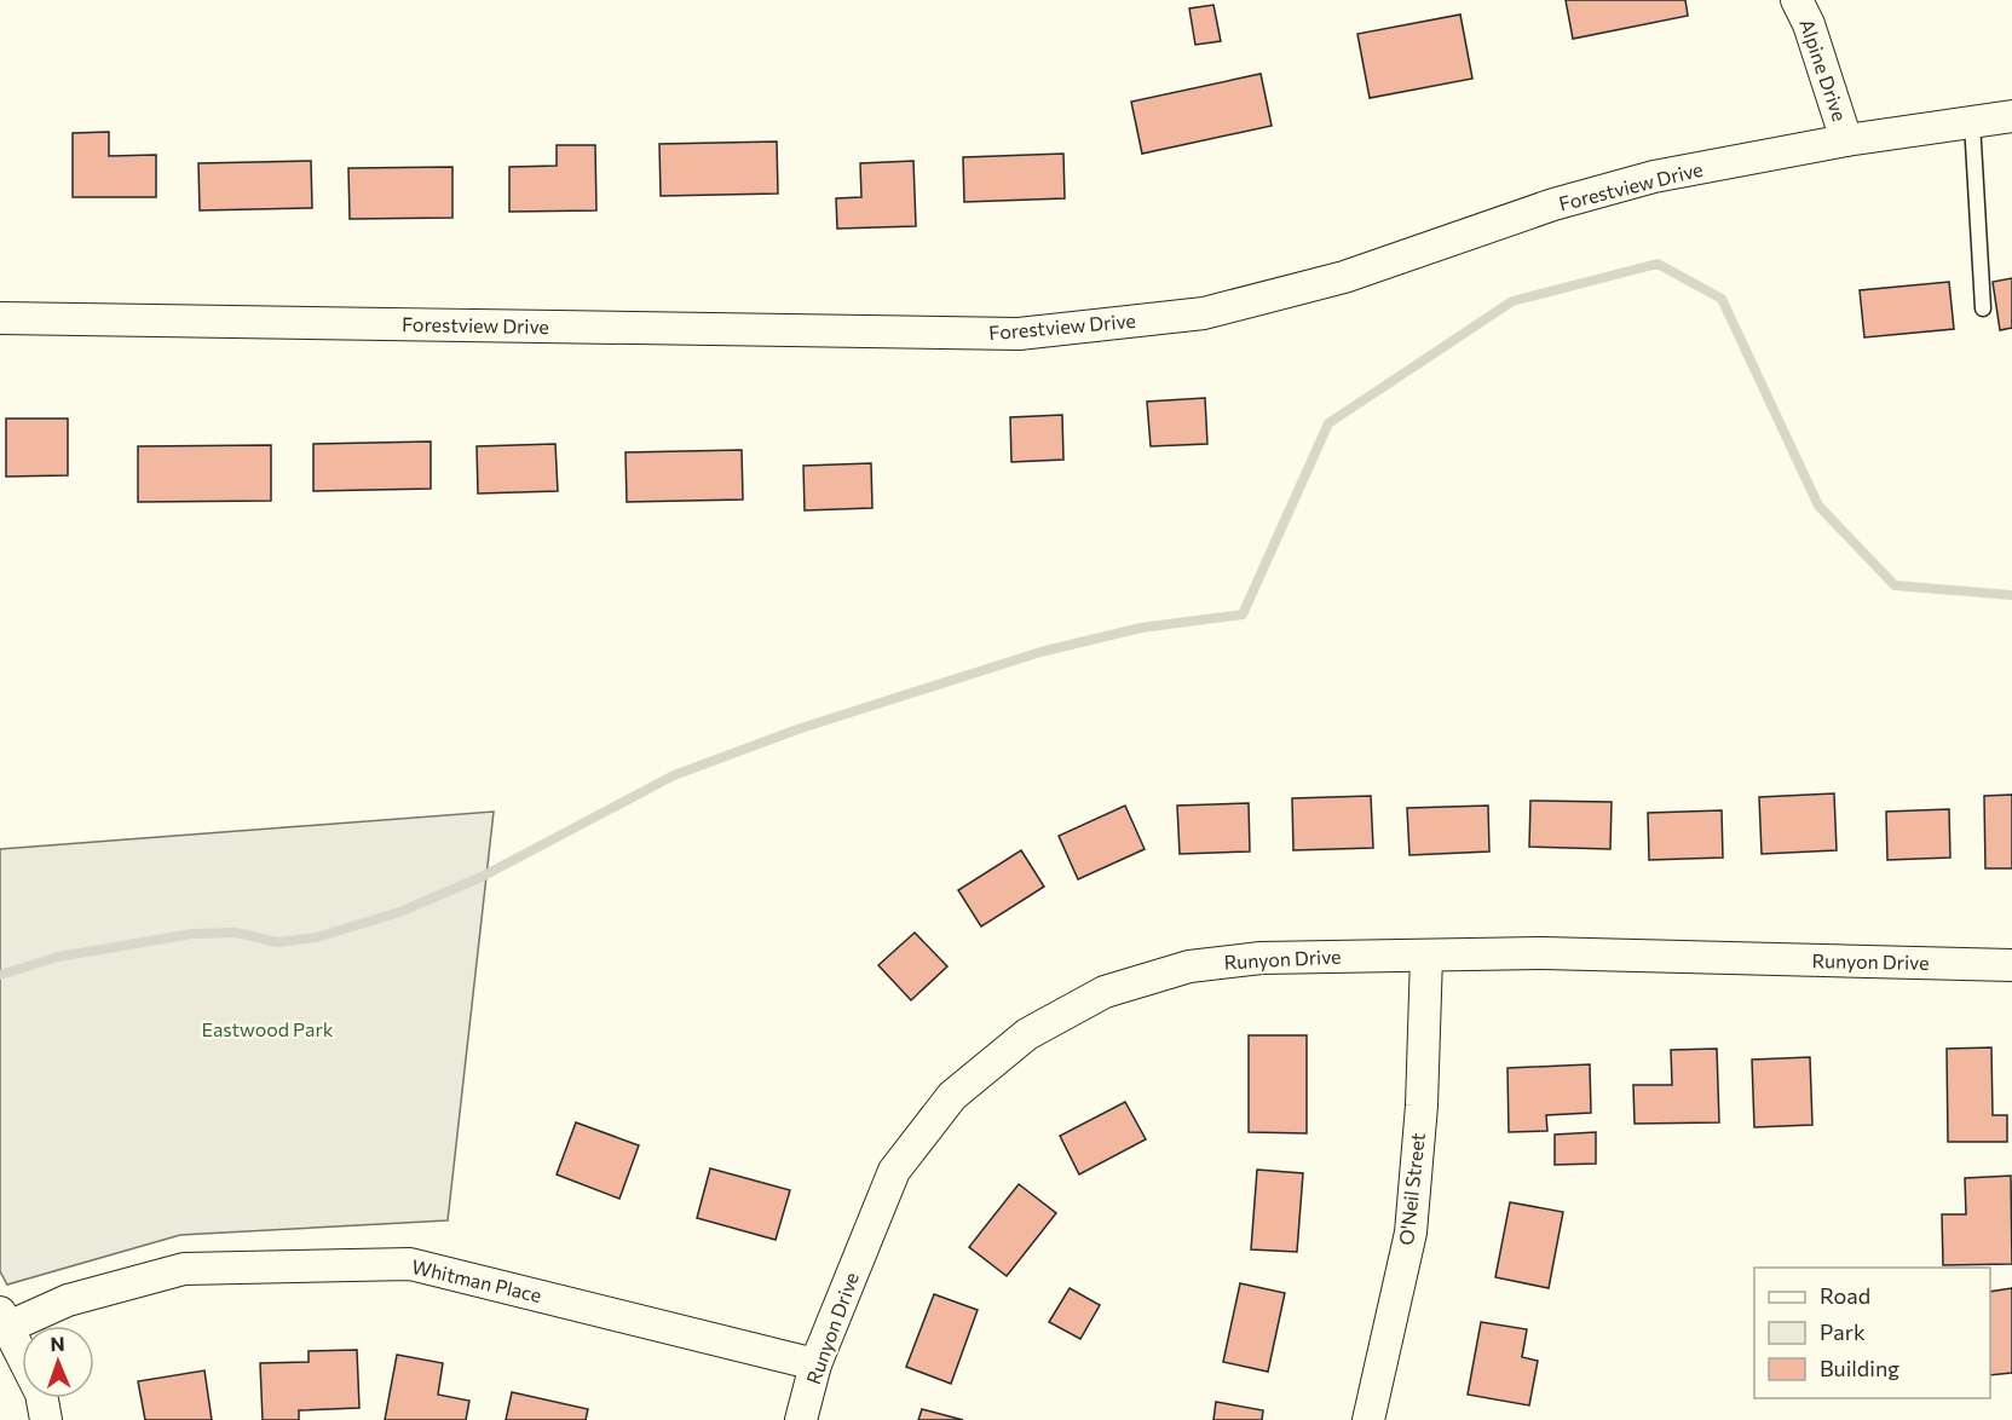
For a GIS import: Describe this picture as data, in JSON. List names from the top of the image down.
{
  "streets": {
    "street": [
      "Alpine Drive",
      "Forestview Drive",
      "Runyon Drive",
      "O'Neil Street",
      "Whitman Place"
    ]
  },
  "crossings": [
    ["Alpine Drive", "Forestview Drive"],
    ["Runyon Drive", "O'Neil Street"],
    ["Runyon Drive", "Whitman Place"]
  ],
  "parks": ["Eastwood Park"],
  "legend": ["Road", "Park", "Building"],
  "north": "top"
}
